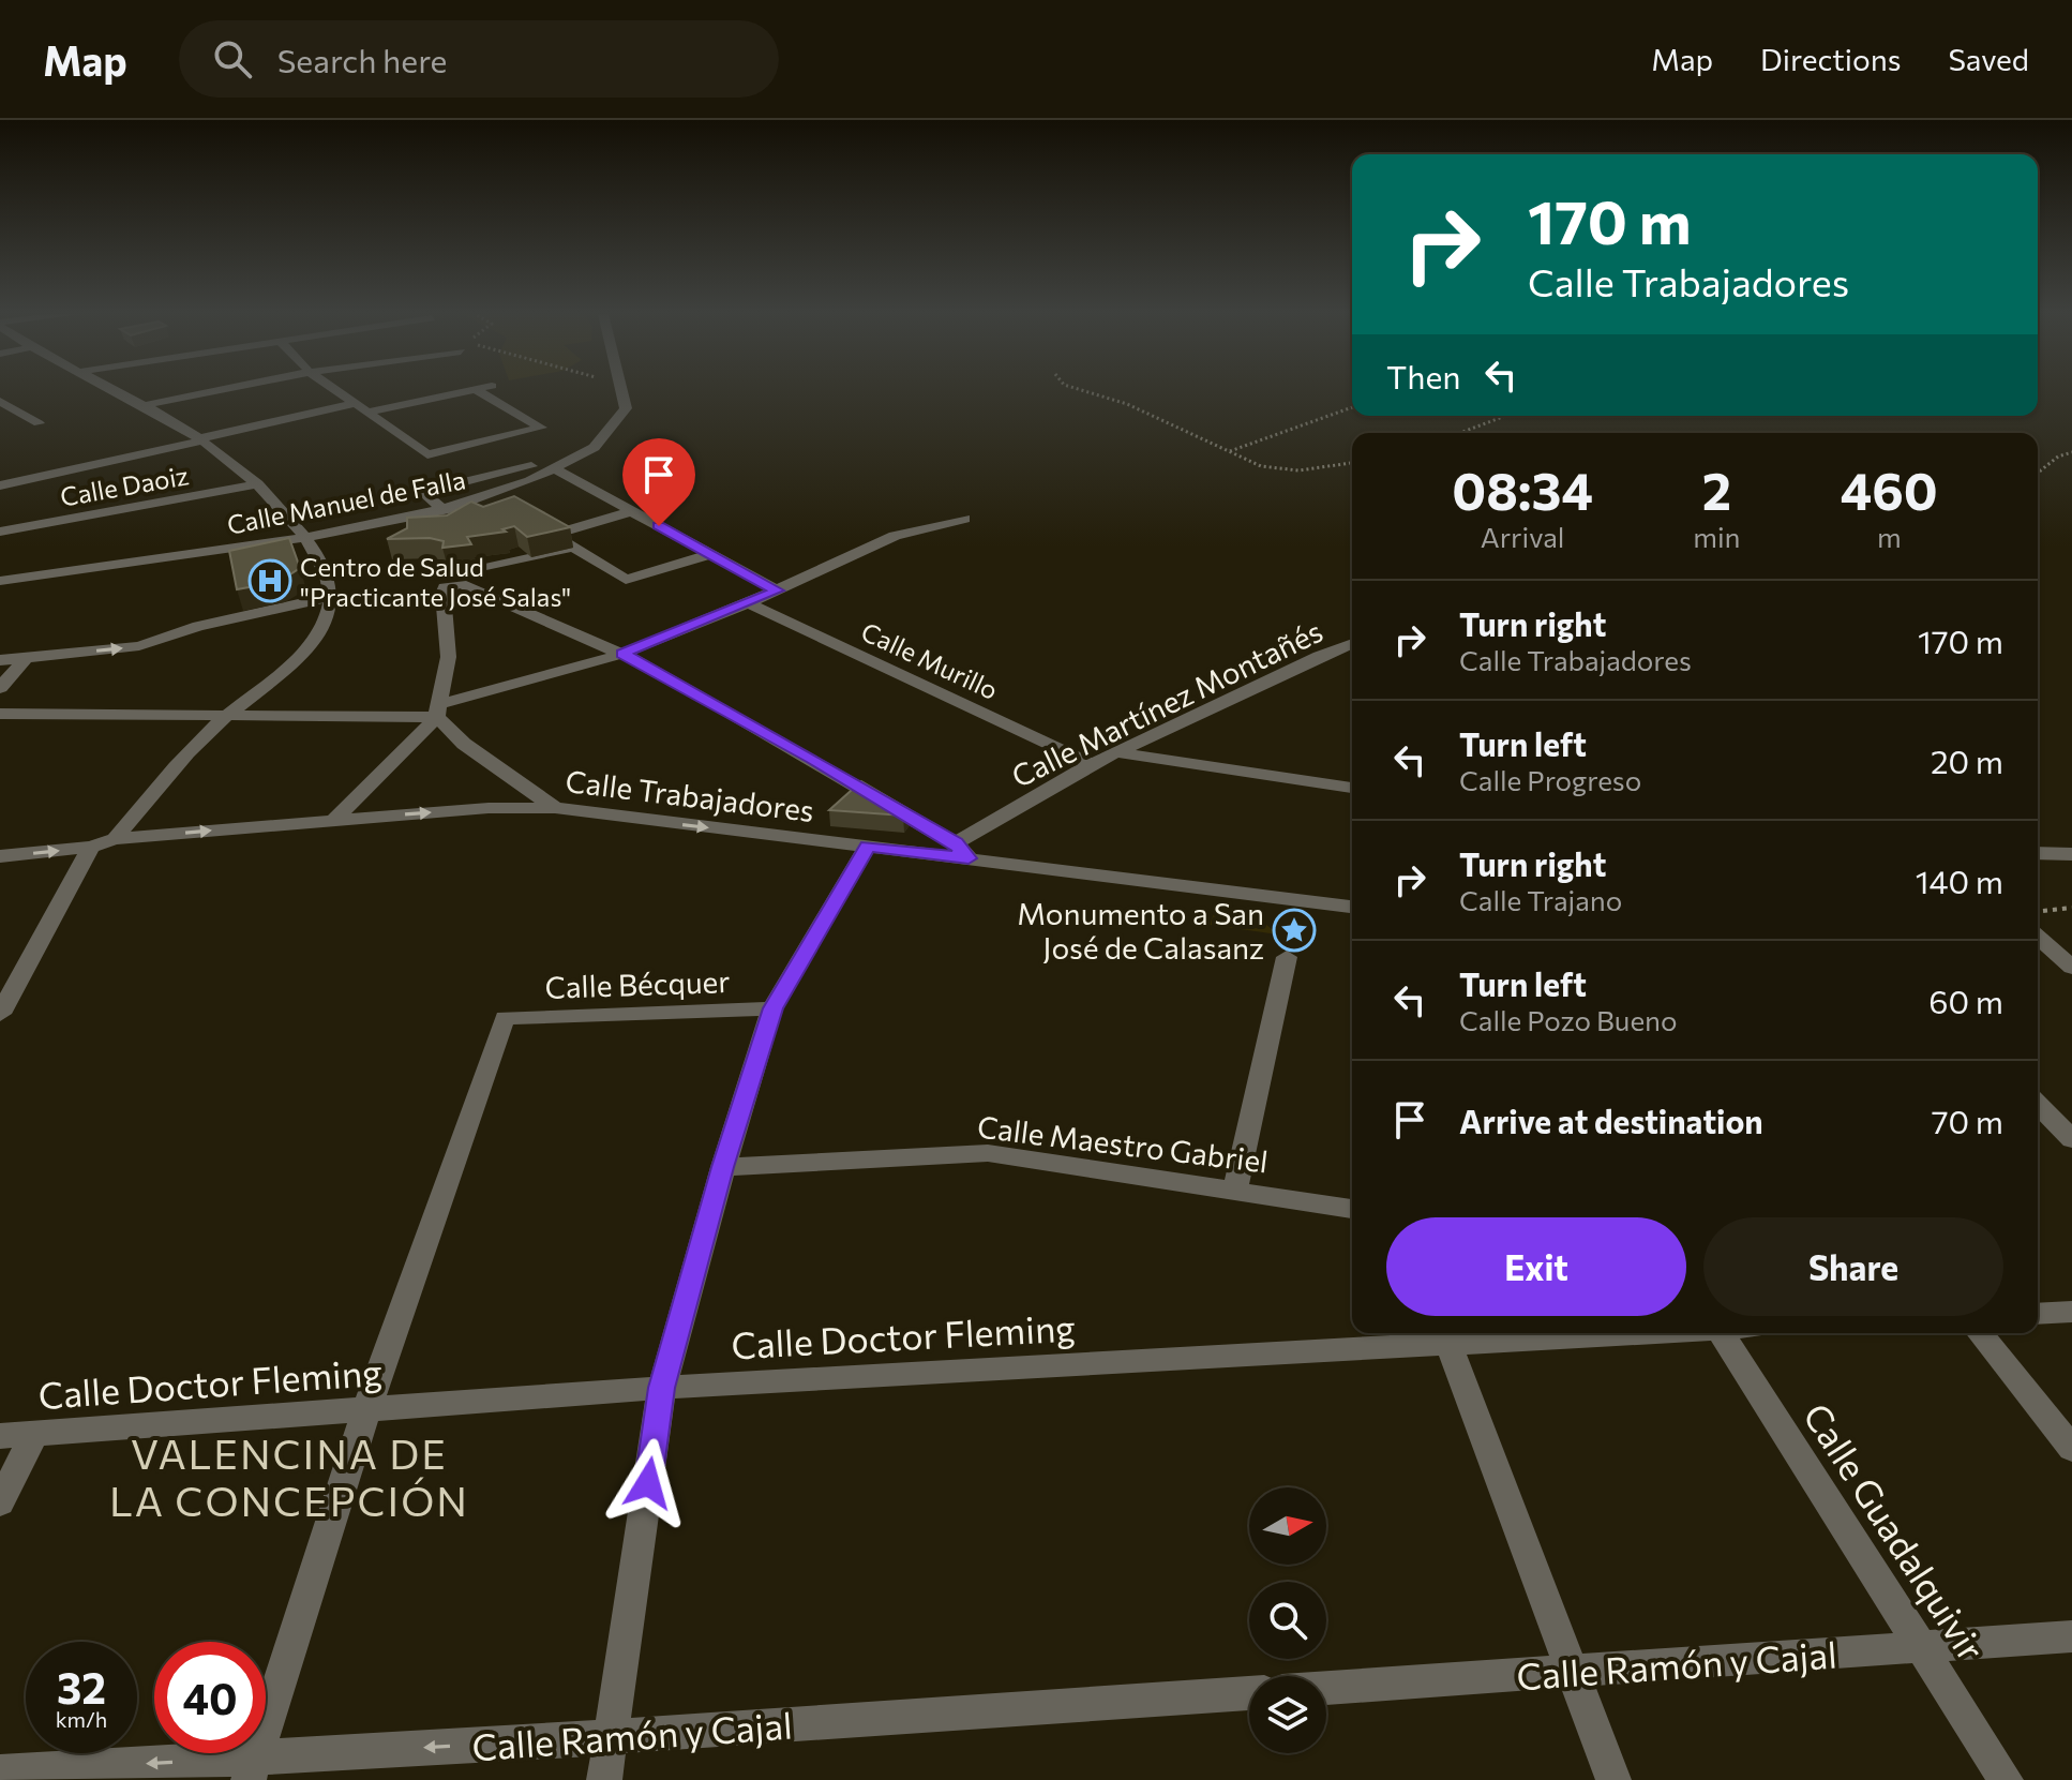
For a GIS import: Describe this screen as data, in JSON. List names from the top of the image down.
{
  "streets": {
    "street": [
      "Calle Daoiz",
      "Calle Manuel de Falla",
      "Calle Murillo",
      "Calle Martínez Montañés",
      "Calle Trabajadores",
      "Calle Bécquer",
      "Calle Maestro Gabriel",
      "Calle Doctor Fleming",
      "Calle Guadalquivir",
      "Calle Ramón y Cajal"
    ]
  },
  "crossings": [
    ["Calle Murillo", "Calle Martínez Montañés"],
    ["Calle Martínez Montañés", "Calle Trabajadores"],
    ["Calle Bécquer", "Calle Doctor Fleming"],
    ["Calle Guadalquivir", "Calle Ramón y Cajal"]
  ],
  "districts": ["VALENCINA DE LA CONCEPCIÓN"],
  "places": {
    "hospital": ["Centro de Salud \"Practicante José Salas\""],
    "place": ["Monumento a San José de Calasanz"]
  },
  "north": "right",
  "page": {
    "header": "Map",
    "search": "Search here",
    "nav": ["Map", "Directions", "Saved"],
    "turn": ["170 m", "Calle Trabajadores"],
    "then": "Then",
    "eta": [
      "08:34",
      "Arrival",
      "2",
      "min",
      "460",
      "m"
    ],
    "list": [
      {
        "name": "Turn right",
        "note": "Calle Trabajadores",
        "value": "170 m"
      },
      {
        "name": "Turn left",
        "note": "Calle Progreso",
        "value": "20 m"
      },
      {
        "name": "Turn right",
        "note": "Calle Trajano",
        "value": "140 m"
      },
      {
        "name": "Turn left",
        "note": "Calle Pozo Bueno",
        "value": "60 m"
      },
      {
        "name": "Arrive at destination",
        "value": "70 m"
      }
    ],
    "buttons": ["Exit", "Share"],
    "speed": "32 km/h",
    "limit": "40"
  }
}
